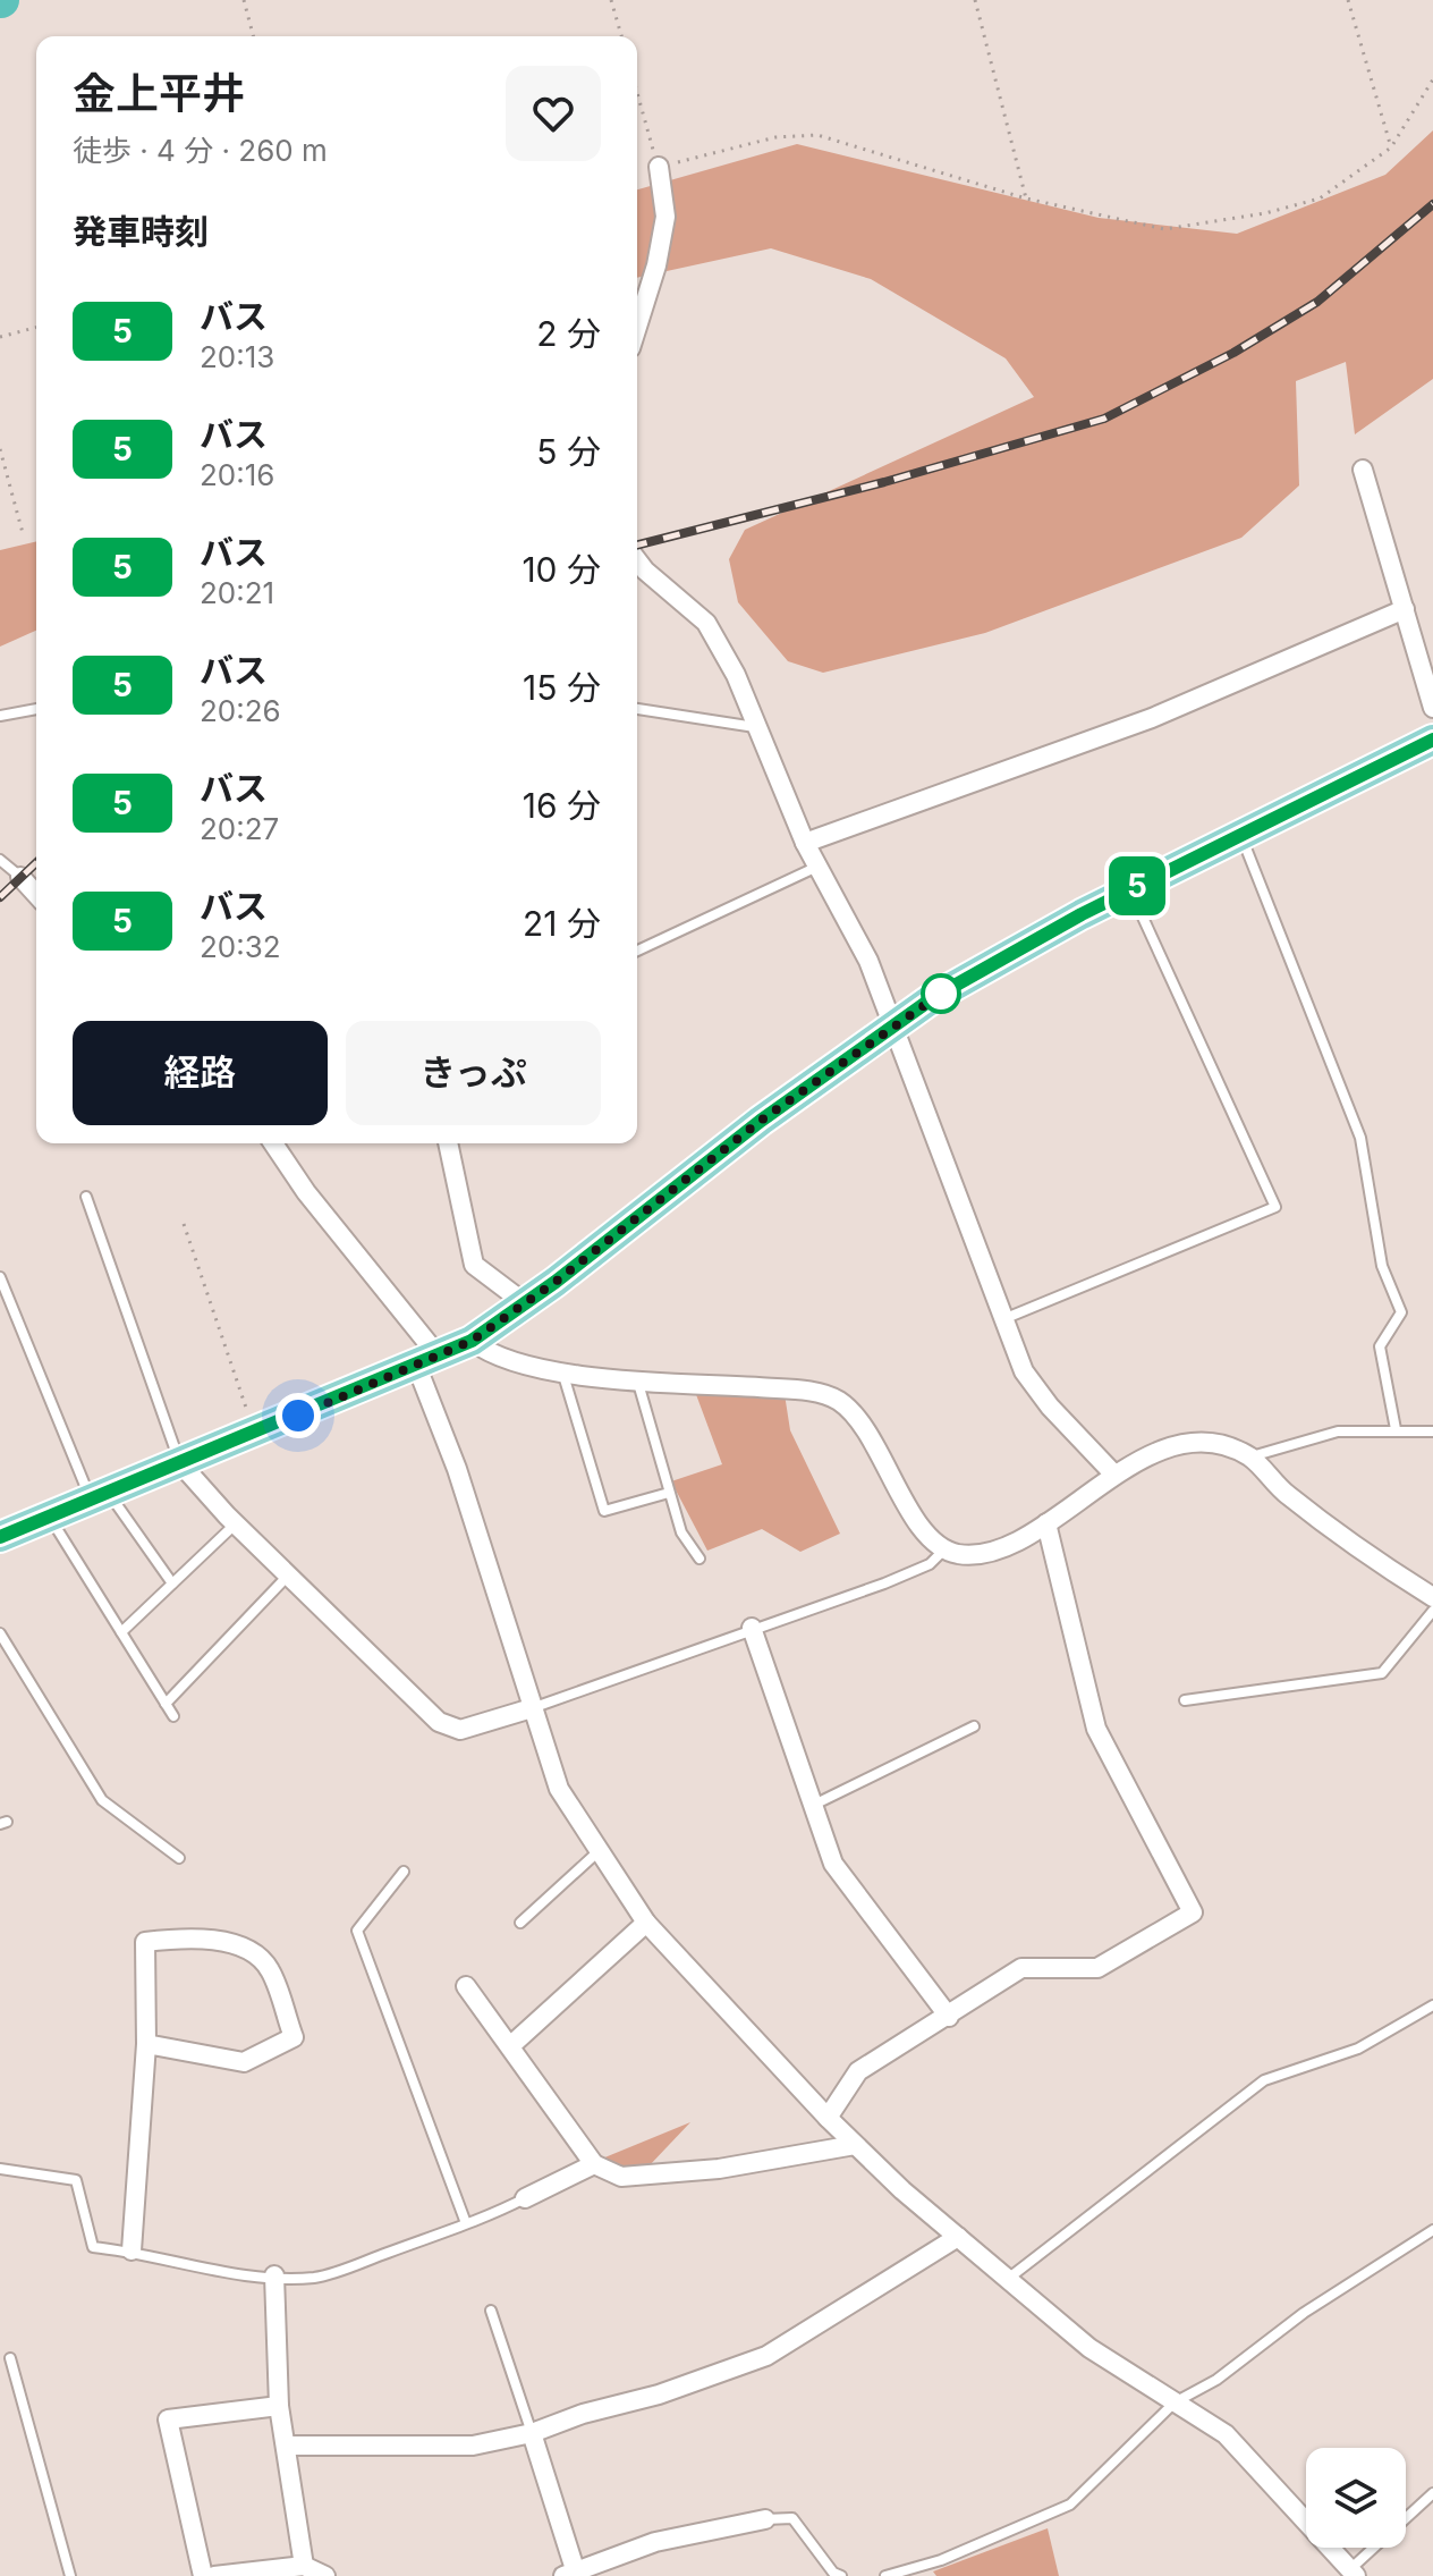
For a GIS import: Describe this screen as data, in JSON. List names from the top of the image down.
{
  "lines": ["bus line 5"],
  "page": {
    "on_map": "5",
    "heading": [
      ["金上平井", "徒歩 · 4 分 · 260 m"],
      "発車時刻"
    ],
    "list": [
      {
        "mark": "5",
        "name": "バス",
        "note": "20:13",
        "value": "2 分"
      },
      {
        "mark": "5",
        "name": "バス",
        "note": "20:16",
        "value": "5 分"
      },
      {
        "mark": "5",
        "name": "バス",
        "note": "20:21",
        "value": "10 分"
      },
      {
        "mark": "5",
        "name": "バス",
        "note": "20:26",
        "value": "15 分"
      },
      {
        "mark": "5",
        "name": "バス",
        "note": "20:27",
        "value": "16 分"
      },
      {
        "mark": "5",
        "name": "バス",
        "note": "20:32",
        "value": "21 分"
      }
    ],
    "buttons": ["経路", "きっぷ"]
  }
}
